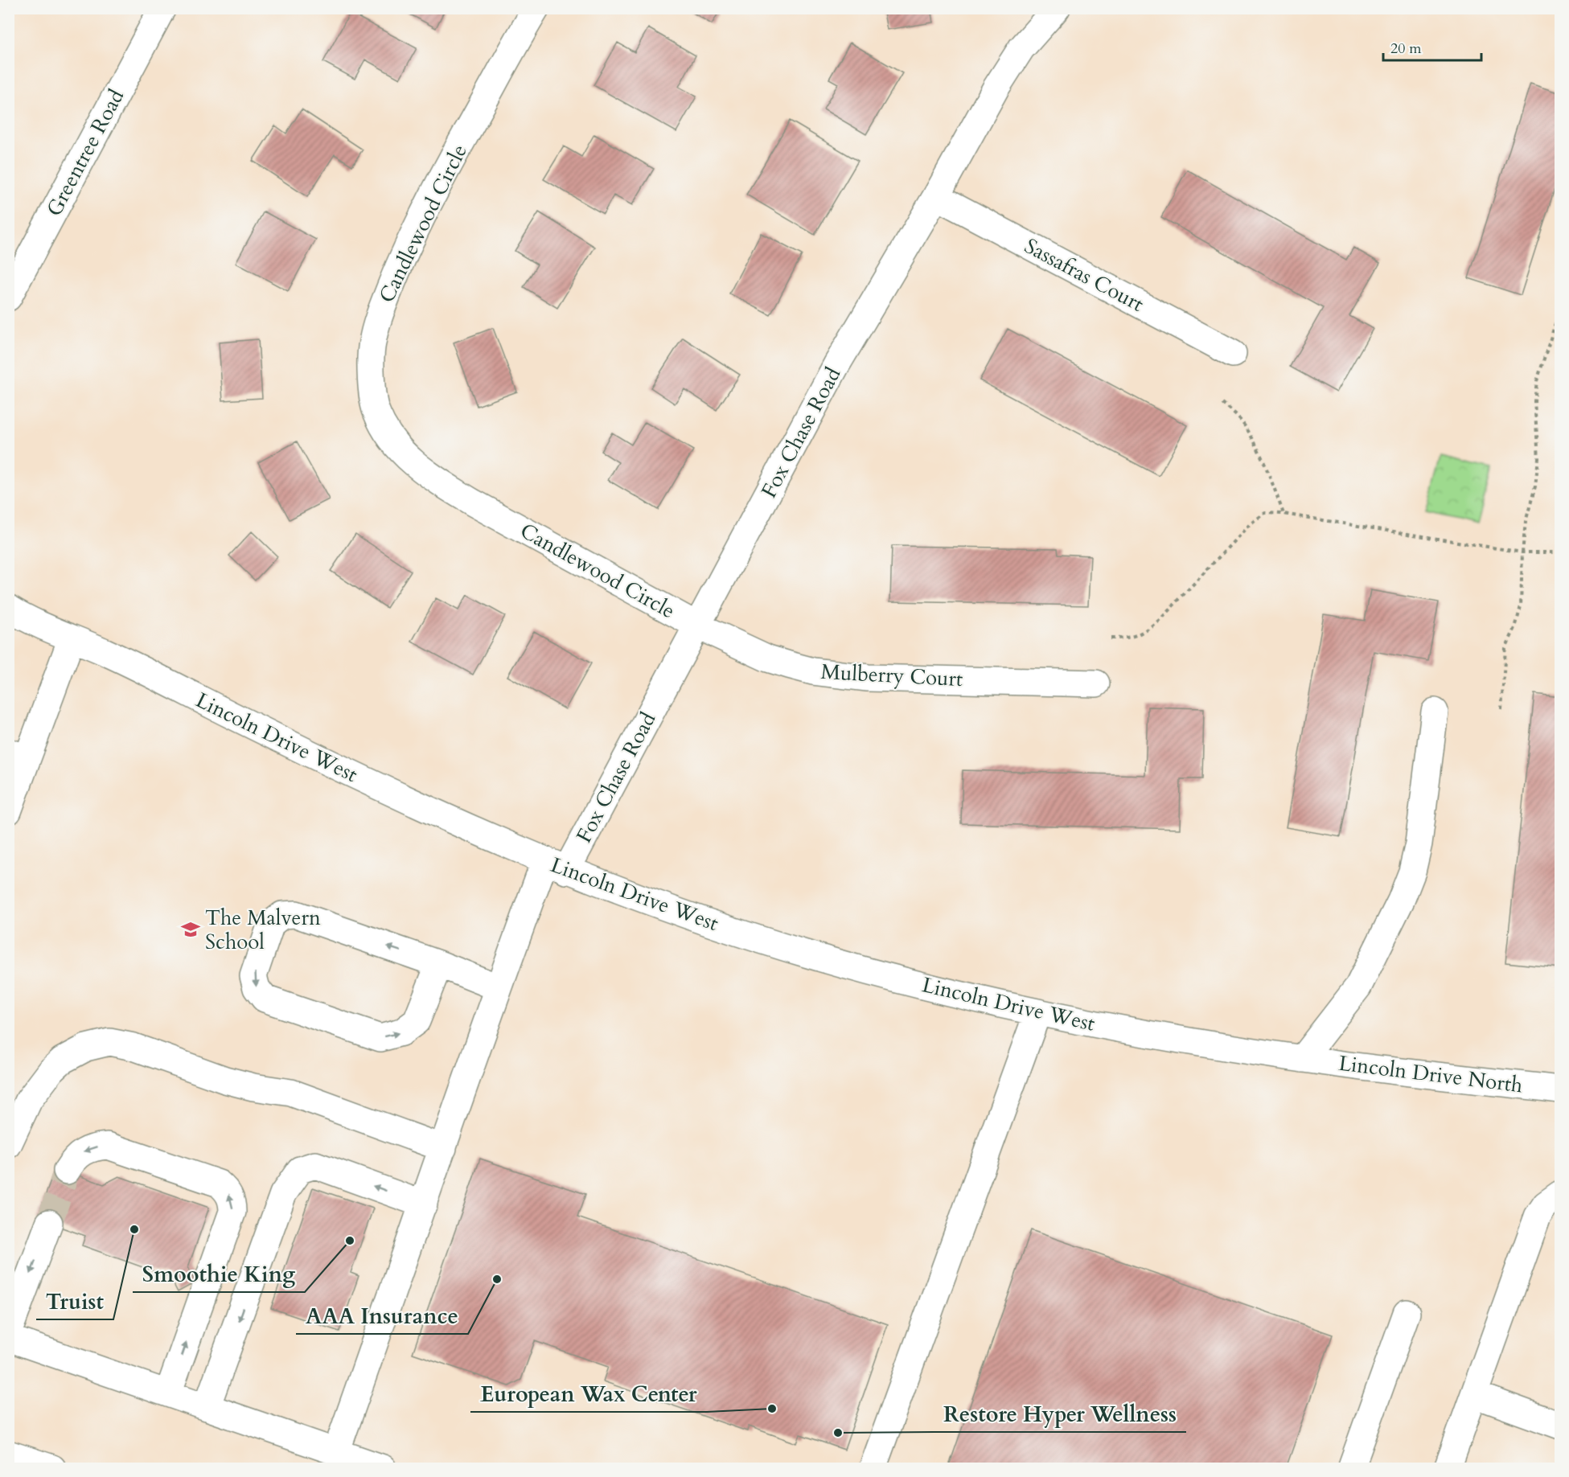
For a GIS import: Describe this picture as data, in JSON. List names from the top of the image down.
{
  "streets": {
    "main road": [
      "Greentree Road",
      "Candlewood Circle",
      "Sassafras Court",
      "Fox Chase Road",
      "Mulberry Court",
      "Lincoln Drive West",
      "Lincoln Drive North"
    ]
  },
  "crossings": [
    ["Candlewood Circle", "Fox Chase Road"],
    ["Candlewood Circle", "Mulberry Court"],
    ["Sassafras Court", "Fox Chase Road"],
    ["Fox Chase Road", "Mulberry Court"],
    ["Fox Chase Road", "Lincoln Drive West"],
    ["Lincoln Drive West", "Lincoln Drive North"]
  ],
  "places": {
    "school or university": ["The Malvern School"],
    "other": [
      "Truist",
      "Smoothie King",
      "AAA Insurance",
      "European Wax Center",
      "Restore Hyper Wellness"
    ]
  },
  "scale_bar": "20 m"
}
